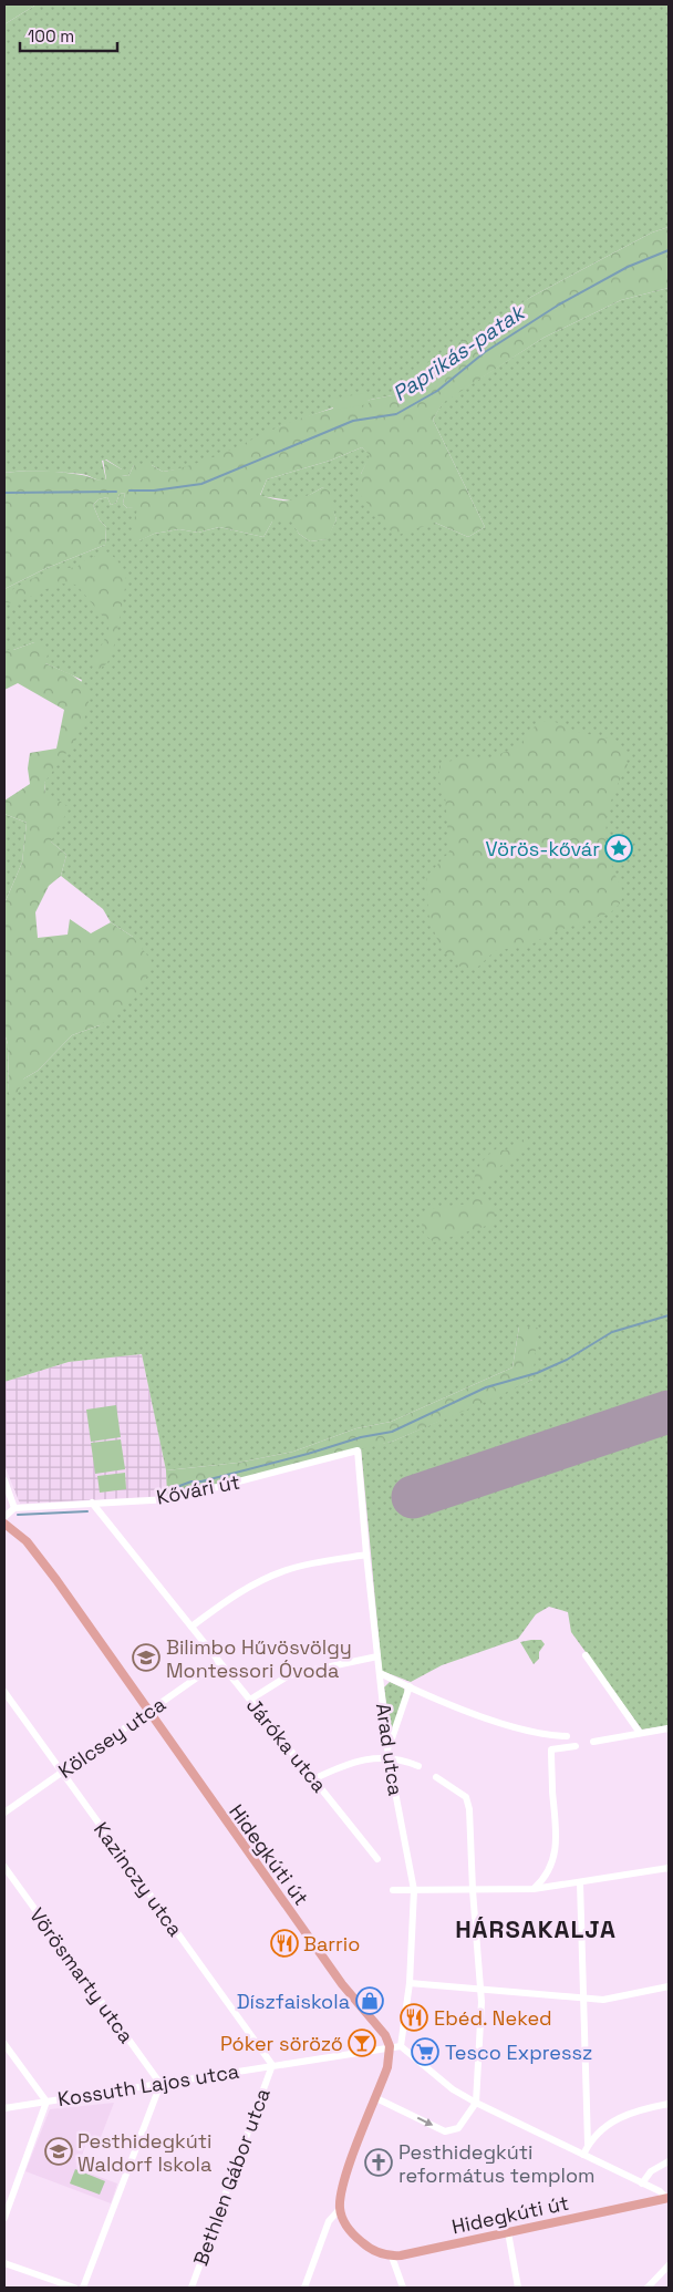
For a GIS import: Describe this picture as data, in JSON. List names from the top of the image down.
{
  "streets": {
    "main road": ["Hidegkúti út"],
    "street": [
      "Kővári út",
      "Kölcsey utca",
      "Járóka utca",
      "Arad utca",
      "Kazinczy utca",
      "Vörösmarty utca",
      "Kossuth Lajos utca",
      "Bethlen Gábor utca"
    ]
  },
  "crossings": [
    ["Kővári út", "Járóka utca"],
    ["Kővári út", "Arad utca"],
    ["Kölcsey utca", "Járóka utca"],
    ["Kölcsey utca", "Hidegkúti út"],
    ["Kölcsey utca", "Kazinczy utca"],
    ["Arad utca", "Kossuth Lajos utca"],
    ["Hidegkúti út", "Kossuth Lajos utca"],
    ["Kazinczy utca", "Kossuth Lajos utca"],
    ["Kazinczy utca", "Bethlen Gábor utca"],
    ["Vörösmarty utca", "Kossuth Lajos utca"],
    ["Kossuth Lajos utca", "Bethlen Gábor utca"]
  ],
  "districts": ["HÁRSAKALJA"],
  "water": ["Paprikás-patak"],
  "places": {
    "place": ["Vörös-kővár"],
    "school or university": ["Bilimbo Hűvösvölgy Montessori Óvoda", "Pesthidegkúti Waldorf Iskola"],
    "restaurant": ["Barrio", "Ebéd. Neked"],
    "shop": ["Díszfaiskola"],
    "bar": ["Póker söröző"],
    "supermarket": ["Tesco Expressz"],
    "church": ["Pesthidegkúti református templom"]
  },
  "scale_bar": "100 m"
}
